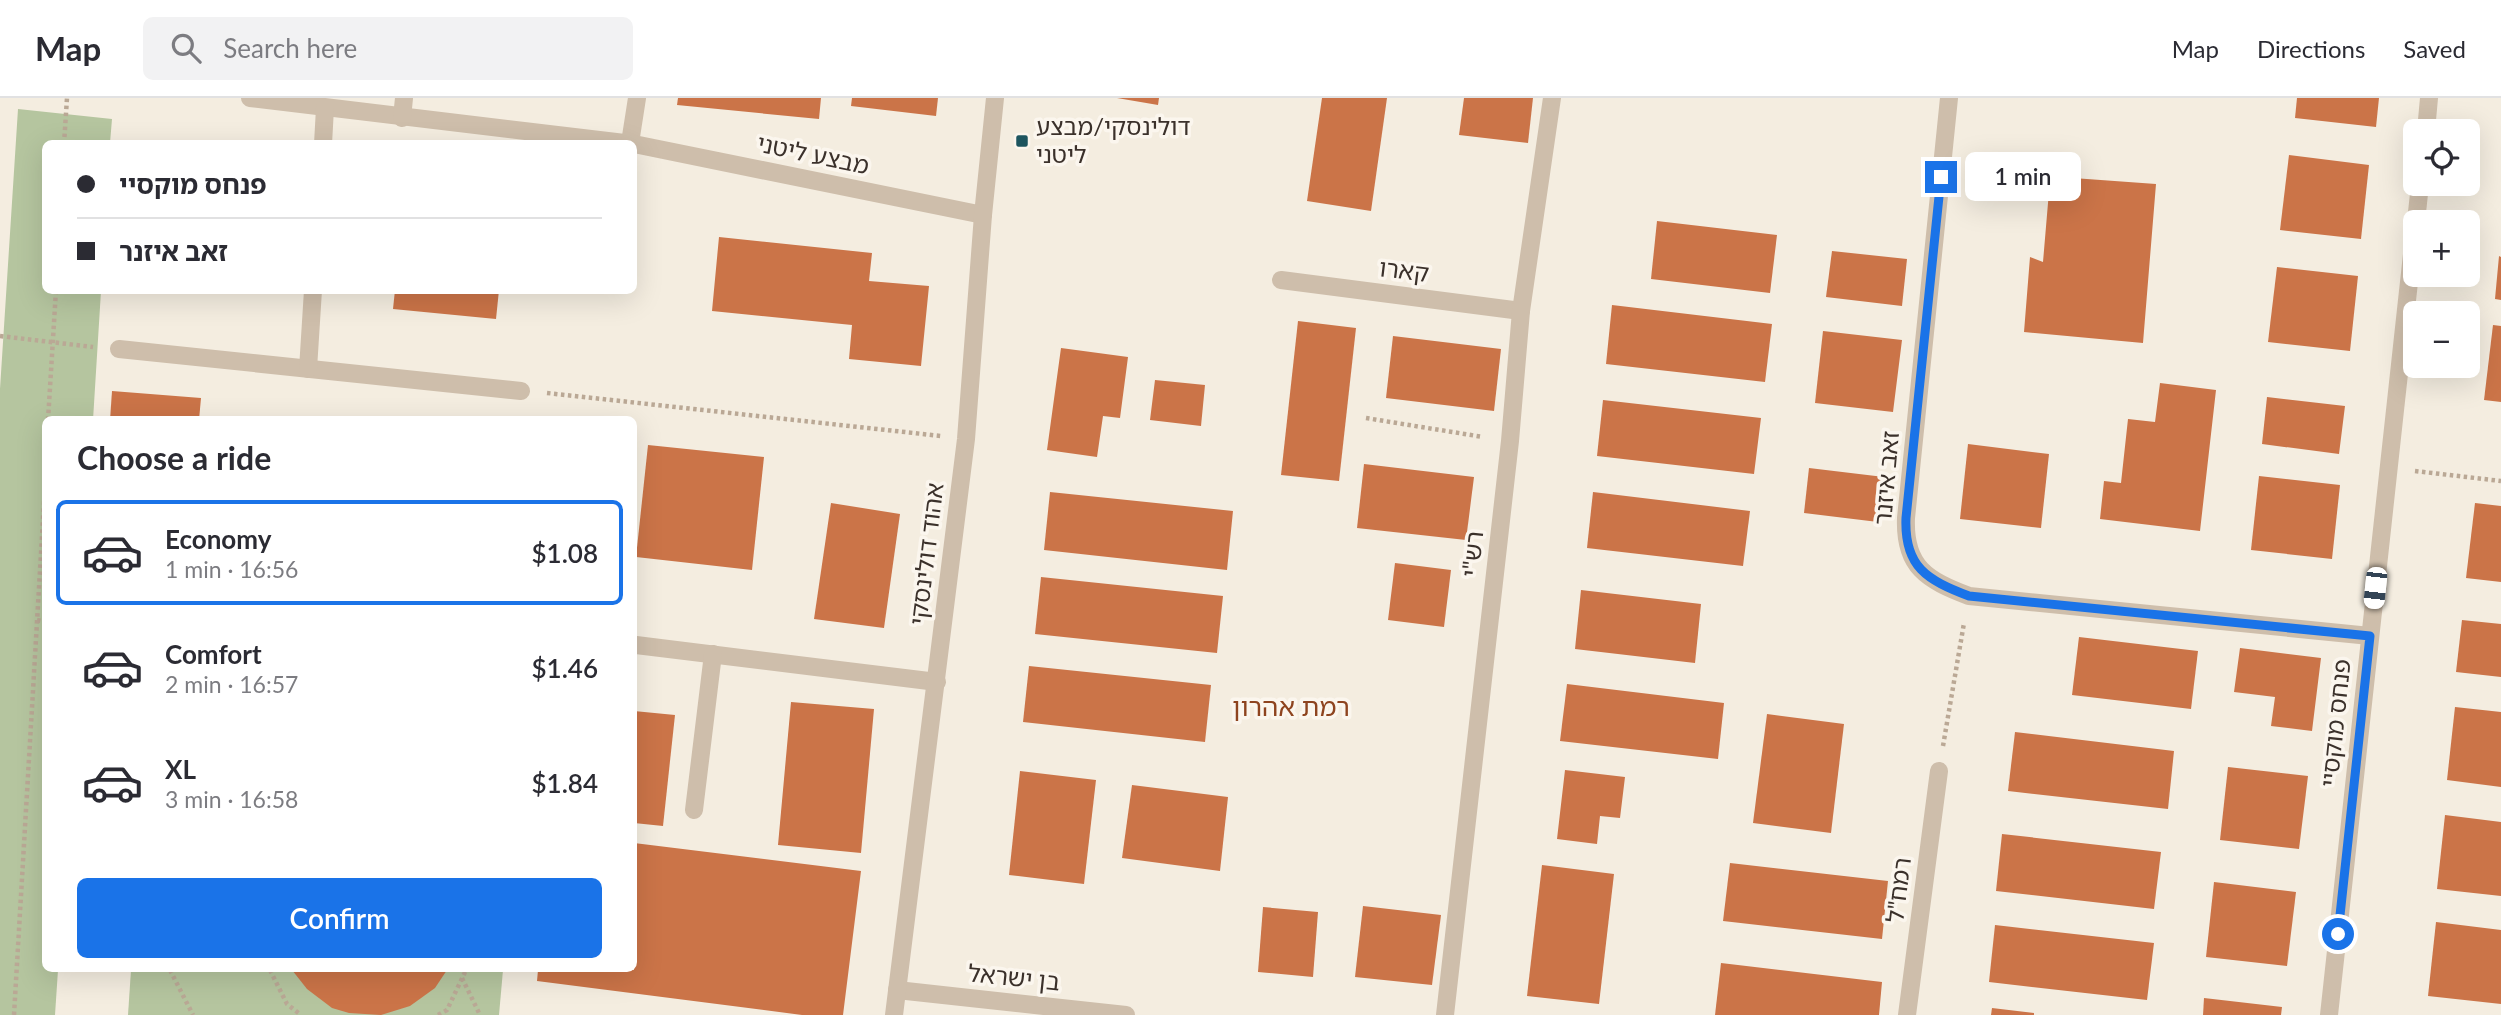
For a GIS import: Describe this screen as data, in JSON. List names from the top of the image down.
{
  "streets": {
    "street": [
      "מבצע ליטני",
      "קארו",
      "זאב איזנר",
      "אהוד דולינסקי",
      "רש\"י",
      "פנחס מוקסיי",
      "רמח\"ל",
      "בן ישראל"
    ]
  },
  "crossings": [
    ["מבצע ליטני", "אהוד דולינסקי"],
    ["קארו", "רש\"י"],
    ["זאב איזנר", "פנחס מוקסיי"],
    ["אהוד דולינסקי", "בן ישראל"]
  ],
  "districts": ["רמת אהרון"],
  "places": {
    "transit": ["דולינסקי/מבצע ליטני"]
  },
  "page": {
    "header": "Map",
    "search": "Search here",
    "nav": ["Map", "Directions", "Saved"],
    "map_buttons": ["+", "−"],
    "banner": ["פנחס מוקסיי", "זאב איזנר"],
    "bubble": "1 min",
    "heading": "Choose a ride",
    "list": [
      {
        "name": "Economy",
        "note": "1 min · 16:56",
        "value": "$1.08"
      },
      {
        "name": "Comfort",
        "note": "2 min · 16:57",
        "value": "$1.46"
      },
      {
        "name": "XL",
        "note": "3 min · 16:58",
        "value": "$1.84"
      }
    ],
    "buttons": "Confirm"
  }
}
